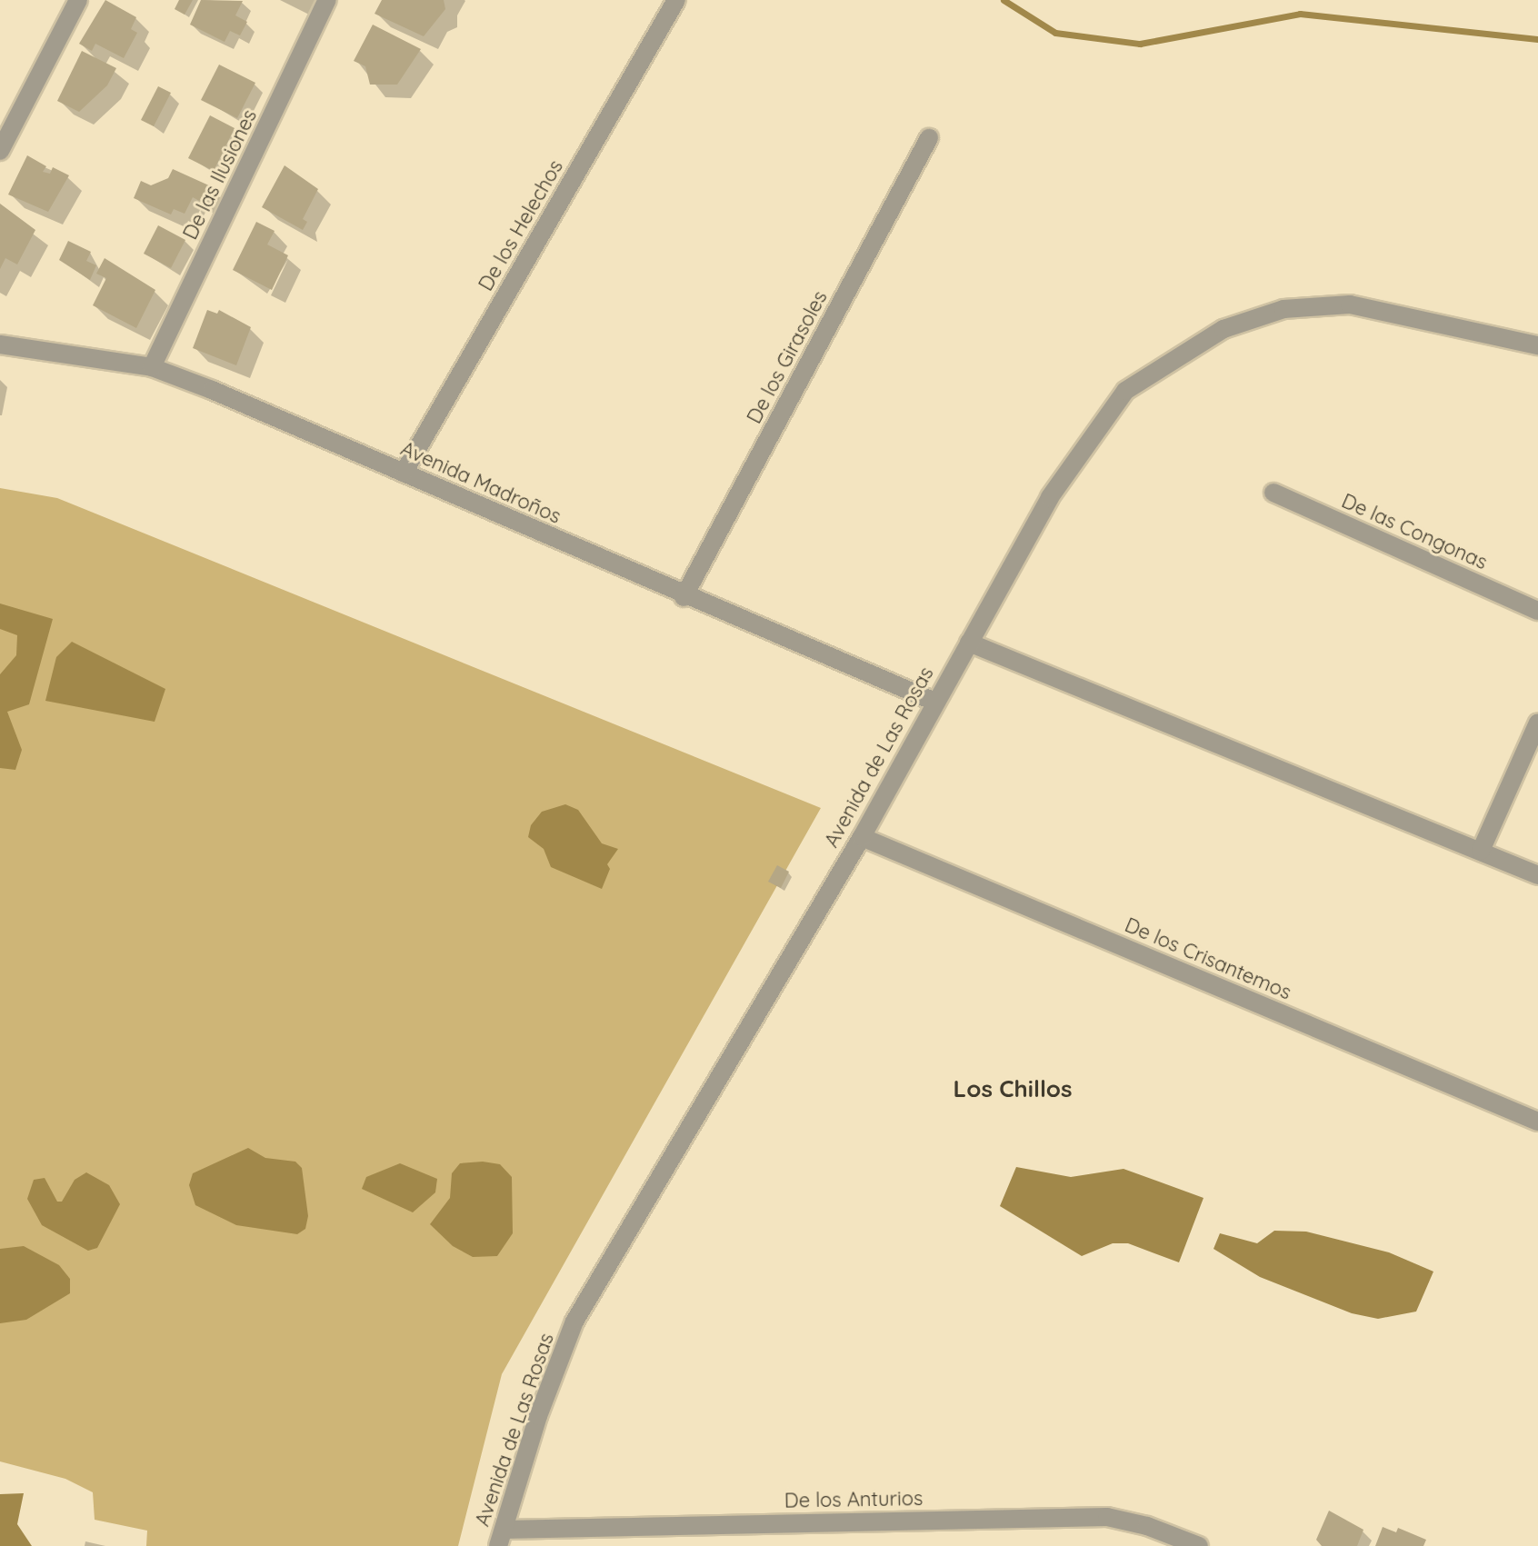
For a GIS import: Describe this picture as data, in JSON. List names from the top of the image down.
{
  "streets": {
    "street": [
      "De las Ilusiones",
      "De los Helechos",
      "De los Girasoles",
      "Avenida Madroños",
      "De las Congonas",
      "Avenida de Las Rosas",
      "De los Crisantemos",
      "De los Anturios"
    ]
  },
  "crossings": [
    ["De las Ilusiones", "Avenida Madroños"],
    ["De los Helechos", "Avenida Madroños"],
    ["De los Girasoles", "Avenida Madroños"],
    ["Avenida Madroños", "Avenida de Las Rosas"],
    ["Avenida de Las Rosas", "De los Crisantemos"],
    ["Avenida de Las Rosas", "De los Anturios"]
  ],
  "districts": ["Los Chillos"]
}
